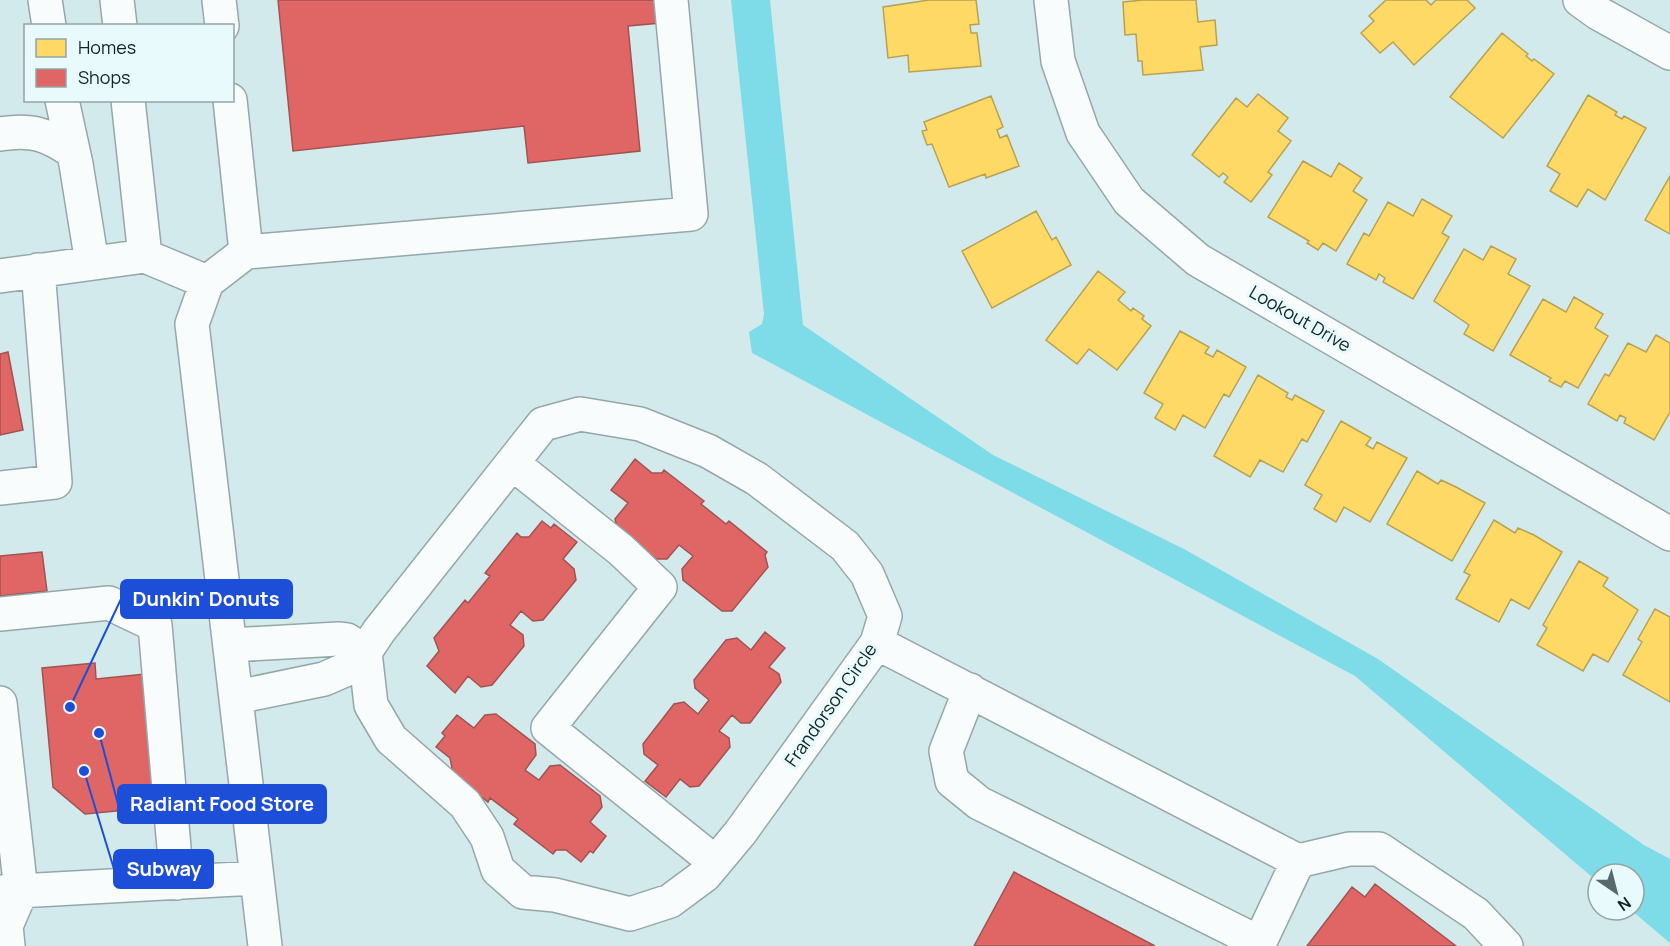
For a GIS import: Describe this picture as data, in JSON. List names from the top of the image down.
{
  "streets": {
    "street": ["Lookout Drive", "Frandorson Circle"]
  },
  "places": ["Dunkin' Donuts", "Radiant Food Store", "Subway"],
  "legend": ["Homes", "Shops"],
  "north": "bottom right"
}
